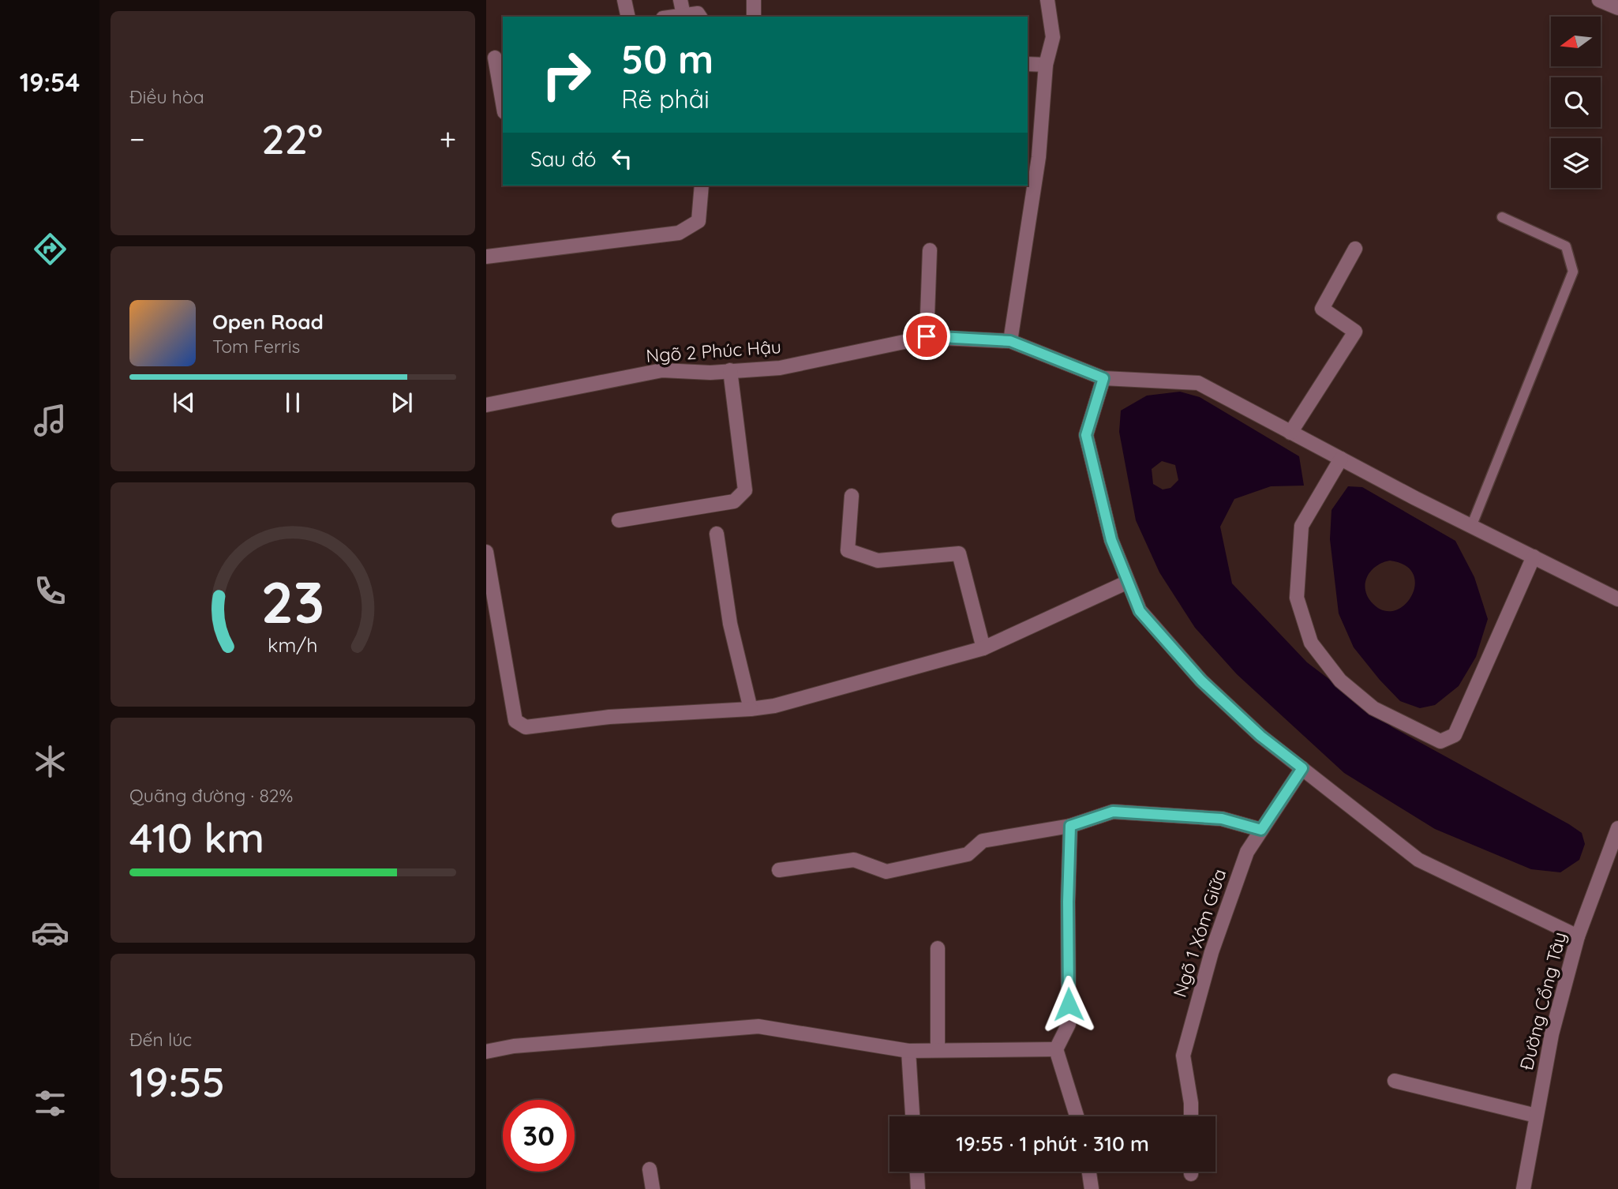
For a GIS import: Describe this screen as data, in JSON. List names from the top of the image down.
{
  "streets": {
    "street": ["Ngõ 2 Phúc Hậu", "Ngõ 1 Xóm Giữa", "Đường Cổng Tây"]
  },
  "north": "left",
  "page": {
    "tabs": "19:54",
    "tile": [
      "Điều hòa",
      ["Quãng đường · 82%", "410 km"],
      ["Đến lúc", "19:55"]
    ],
    "turn": ["50 m", "Rẽ phải"],
    "heat": ["−", "22°", "+"],
    "then": "Sau đó",
    "song": ["Open Road", "Tom Ferris"],
    "limit": "30",
    "trip": "19:55 · 1 phút · 310 m",
    "gauge": ["23", "km/h"]
  }
}
